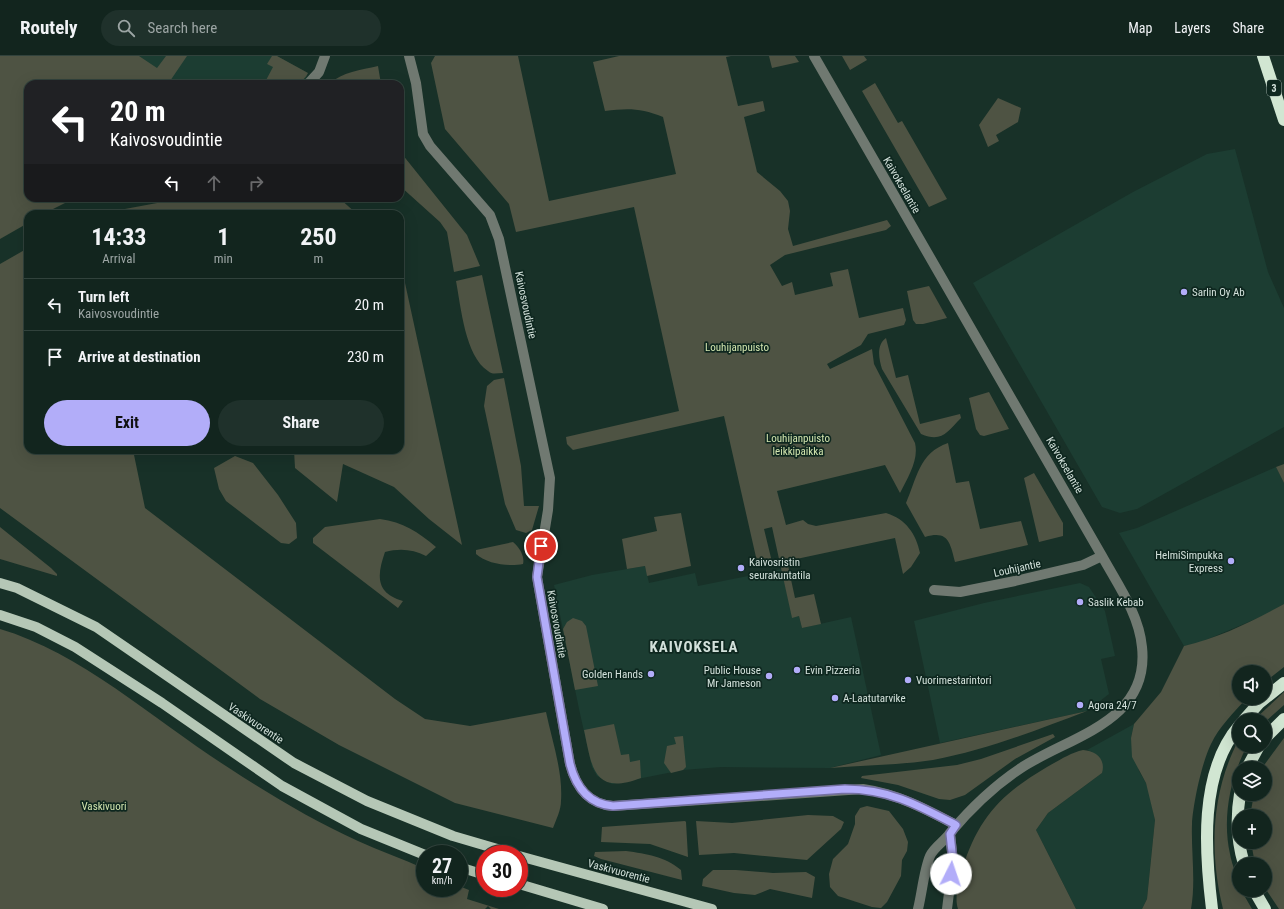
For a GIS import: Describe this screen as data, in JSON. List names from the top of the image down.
{
  "streets": {
    "highway": ["3"],
    "main road": ["Vaskivuorentie"],
    "street": ["Kaivokselantie", "Kaivosvoudintie", "Louhijantie"]
  },
  "crossings": [
    ["Kaivokselantie", "Kaivosvoudintie"],
    ["Kaivokselantie", "Louhijantie"]
  ],
  "districts": ["KAIVOKSELA"],
  "parks": ["Louhijanpuisto", "Louhijanpuisto leikkipaikka", "Vaskivuori"],
  "places": [
    "Sarlin Oy Ab",
    "HelmiSimpukka Express",
    "Kaivosristin seurakuntatila",
    "Saslik Kebab",
    "Evin Pizzeria",
    "Golden Hands",
    "Public House Mr Jameson",
    "Vuorimestarintori",
    "A-Laatutarvike",
    "Agora 24/7"
  ],
  "page": {
    "header": "Routely",
    "search": "Search here",
    "nav": ["Map", "Layers", "Share"],
    "turn": ["20 m", "Kaivosvoudintie"],
    "eta": [
      "14:33",
      "Arrival",
      "1",
      "min",
      "250",
      "m"
    ],
    "list": [
      {
        "name": "Turn left",
        "note": "Kaivosvoudintie",
        "value": "20 m"
      },
      {
        "name": "Arrive at destination",
        "value": "230 m"
      }
    ],
    "buttons": ["Exit", "Share"],
    "map_buttons": ["+", "−"],
    "speed": "27 km/h",
    "limit": "30"
  }
}
